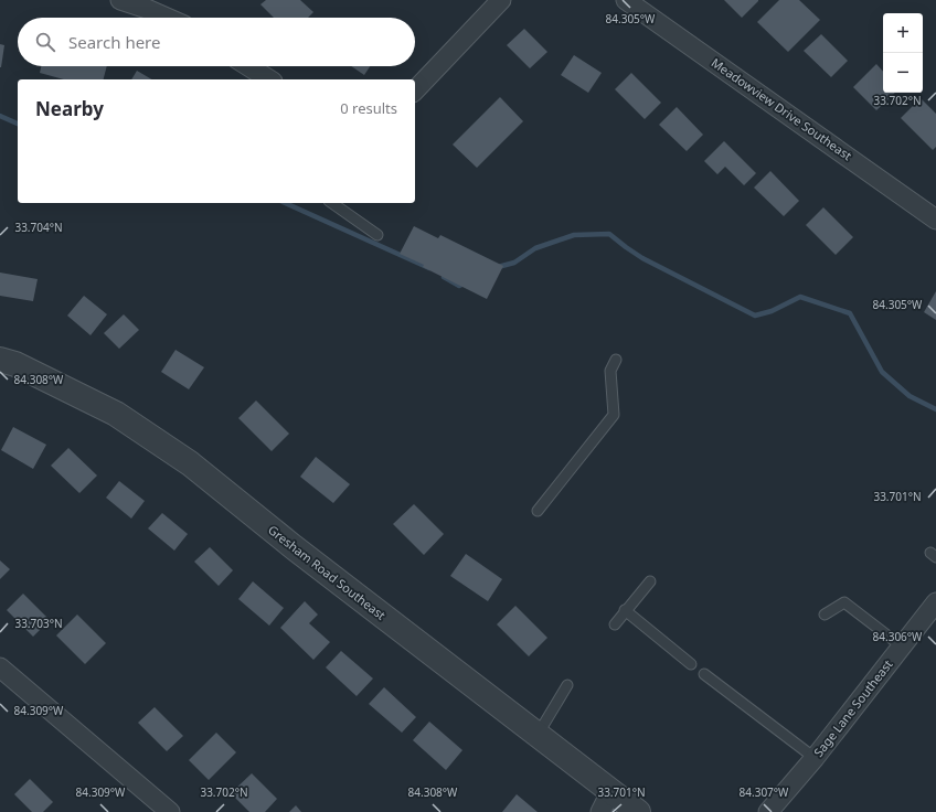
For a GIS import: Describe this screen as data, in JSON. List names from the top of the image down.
{
  "streets": {
    "street": ["Meadowview Drive Southeast", "Gresham Road Southeast", "Sage Lane Southeast"]
  },
  "page": {
    "map_buttons": ["+", "−"],
    "search": "Search here",
    "heading": ["Nearby", "0 results"]
  },
  "coordinates": [
    "84.305°W",
    "33.702°N",
    "33.704°N",
    "84.308°W",
    "33.701°N",
    "33.703°N",
    "84.306°W",
    "84.309°W",
    "84.307°W"
  ]
}
